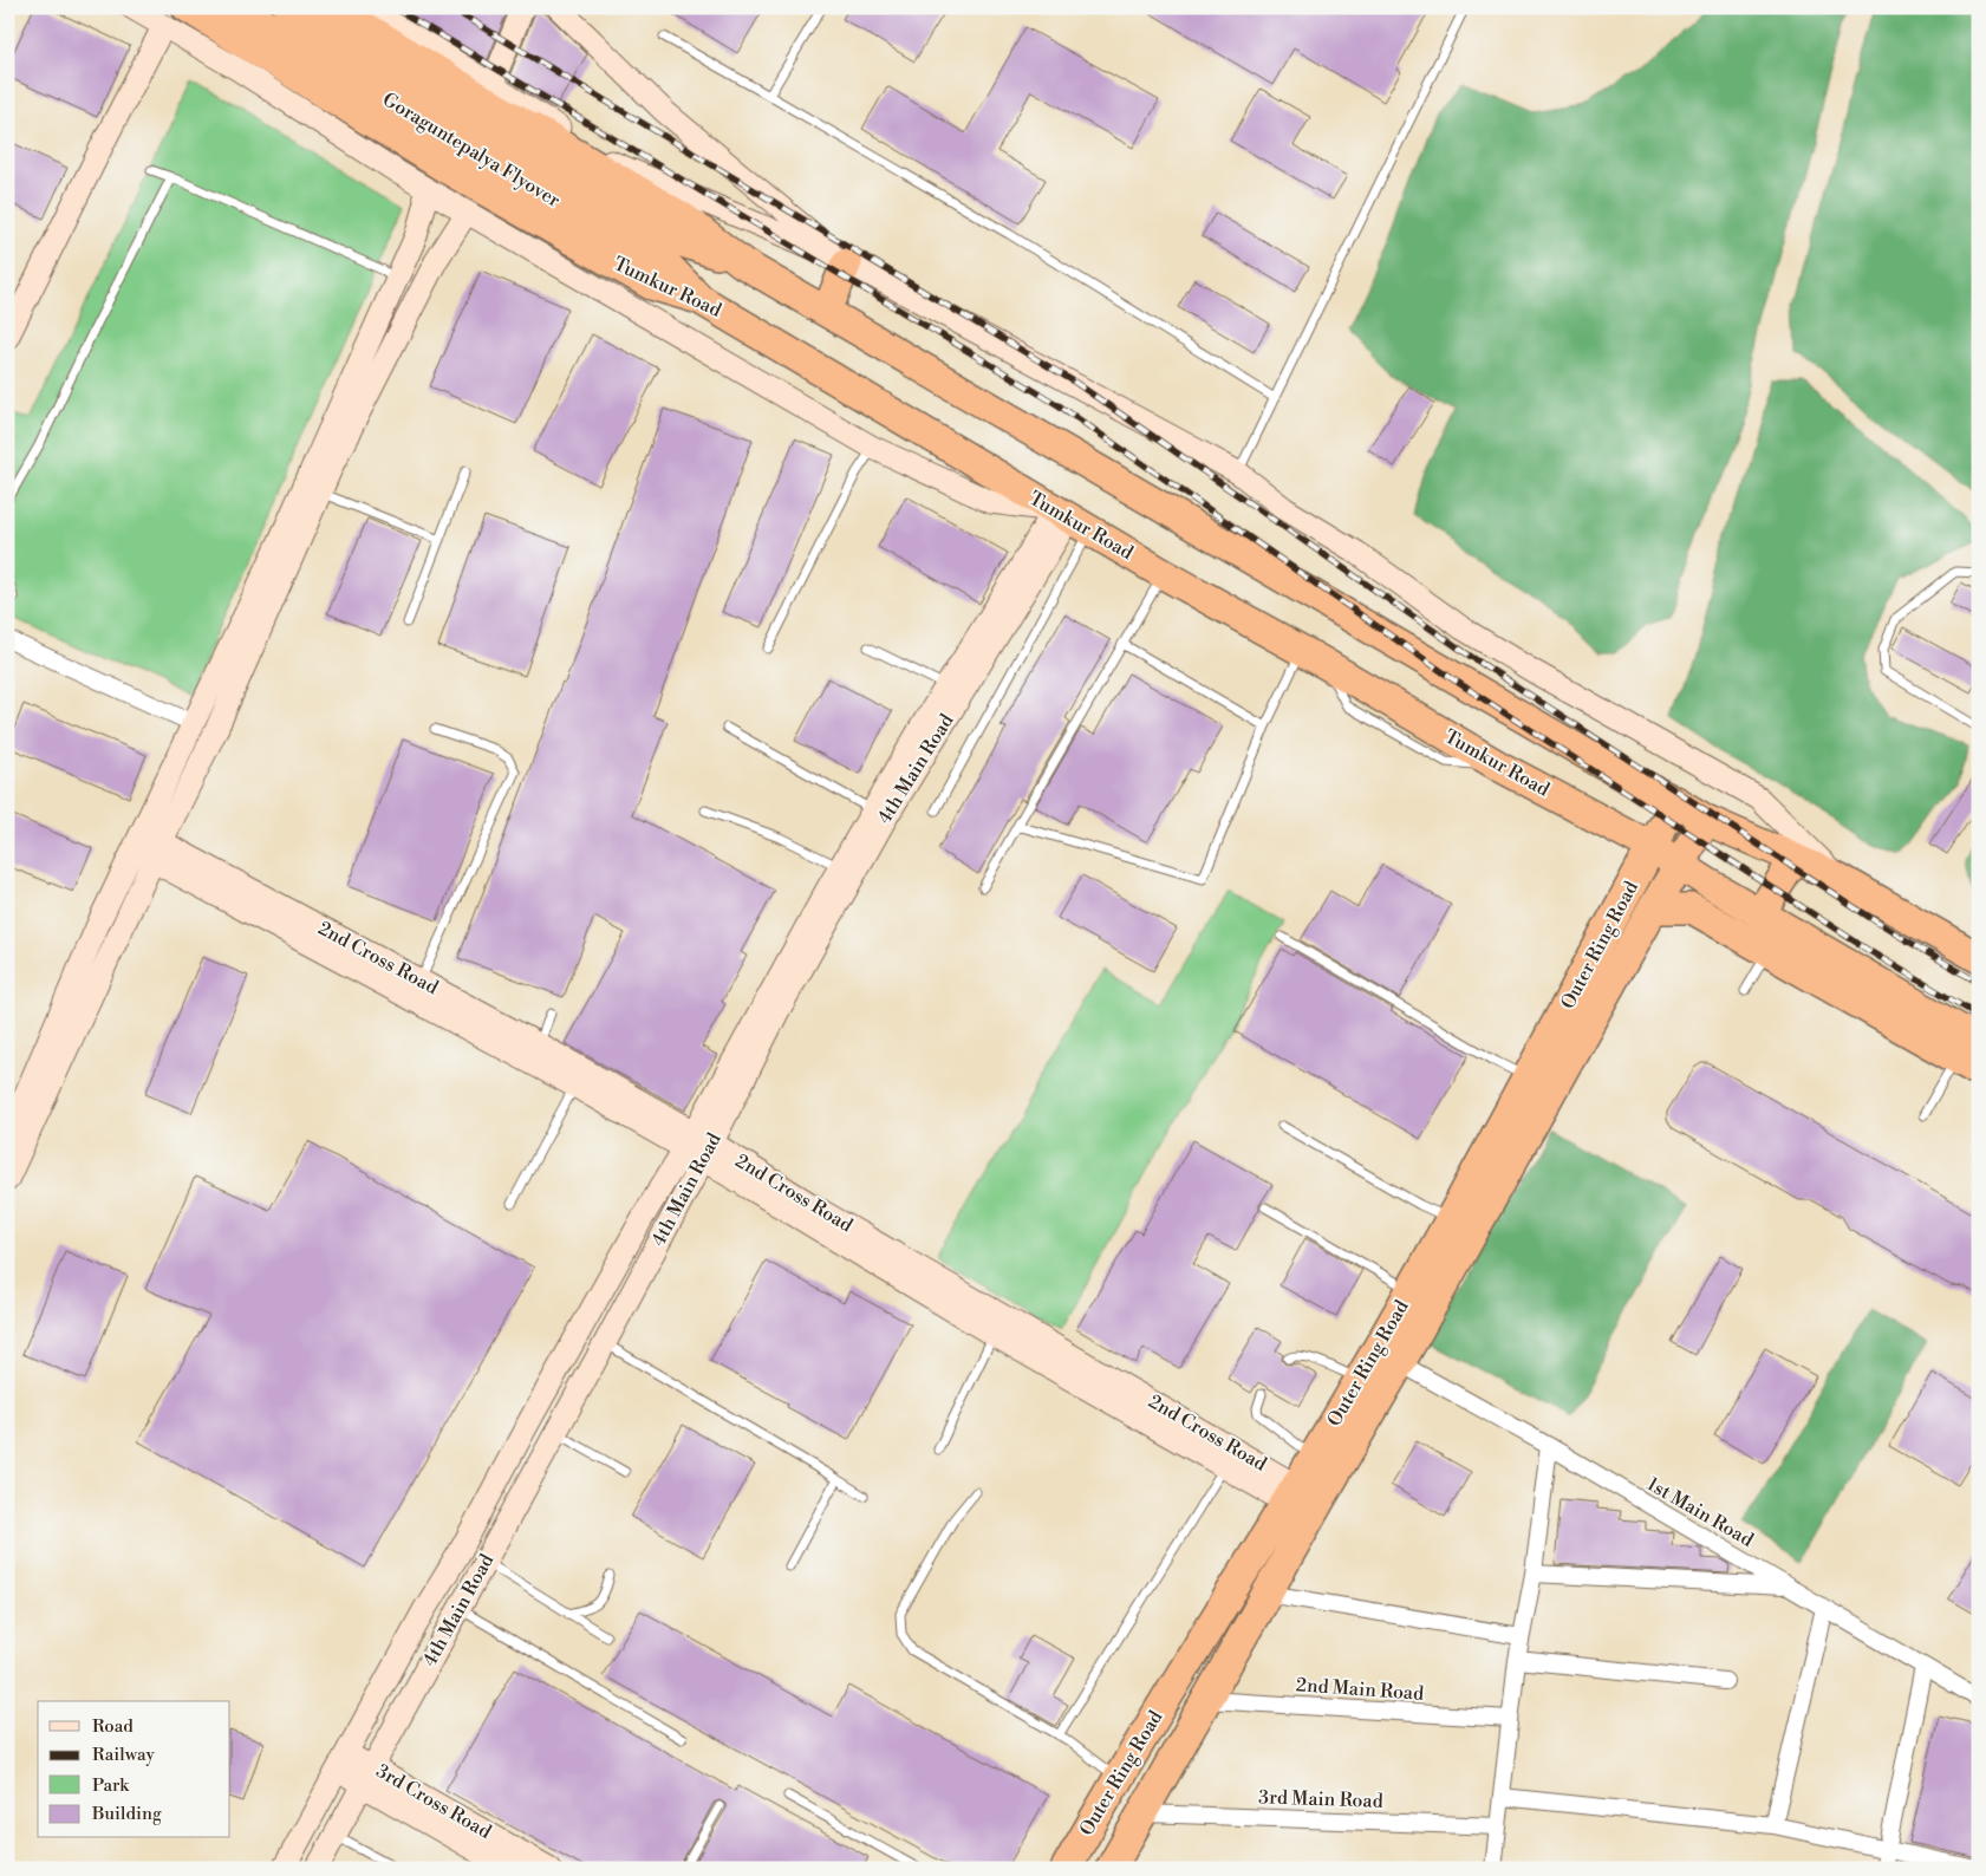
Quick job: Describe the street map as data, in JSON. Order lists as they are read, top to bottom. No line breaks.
{"streets":{"highway":["Goraguntepalya Flyover","Tumkur Road","Outer Ring Road"],"street":["4th Main Road","2nd Cross Road","1st Main Road","2nd Main Road","3rd Main Road","3rd Cross Road"]},"crossings":[["Goraguntepalya Flyover","Tumkur Road"],["Tumkur Road","4th Main Road"],["Tumkur Road","Outer Ring Road"],["4th Main Road","2nd Cross Road"],["4th Main Road","3rd Cross Road"],["Outer Ring Road","2nd Cross Road"],["Outer Ring Road","1st Main Road"],["Outer Ring Road","2nd Main Road"],["Outer Ring Road","3rd Main Road"]],"legend":["Road","Railway","Park","Building"]}
